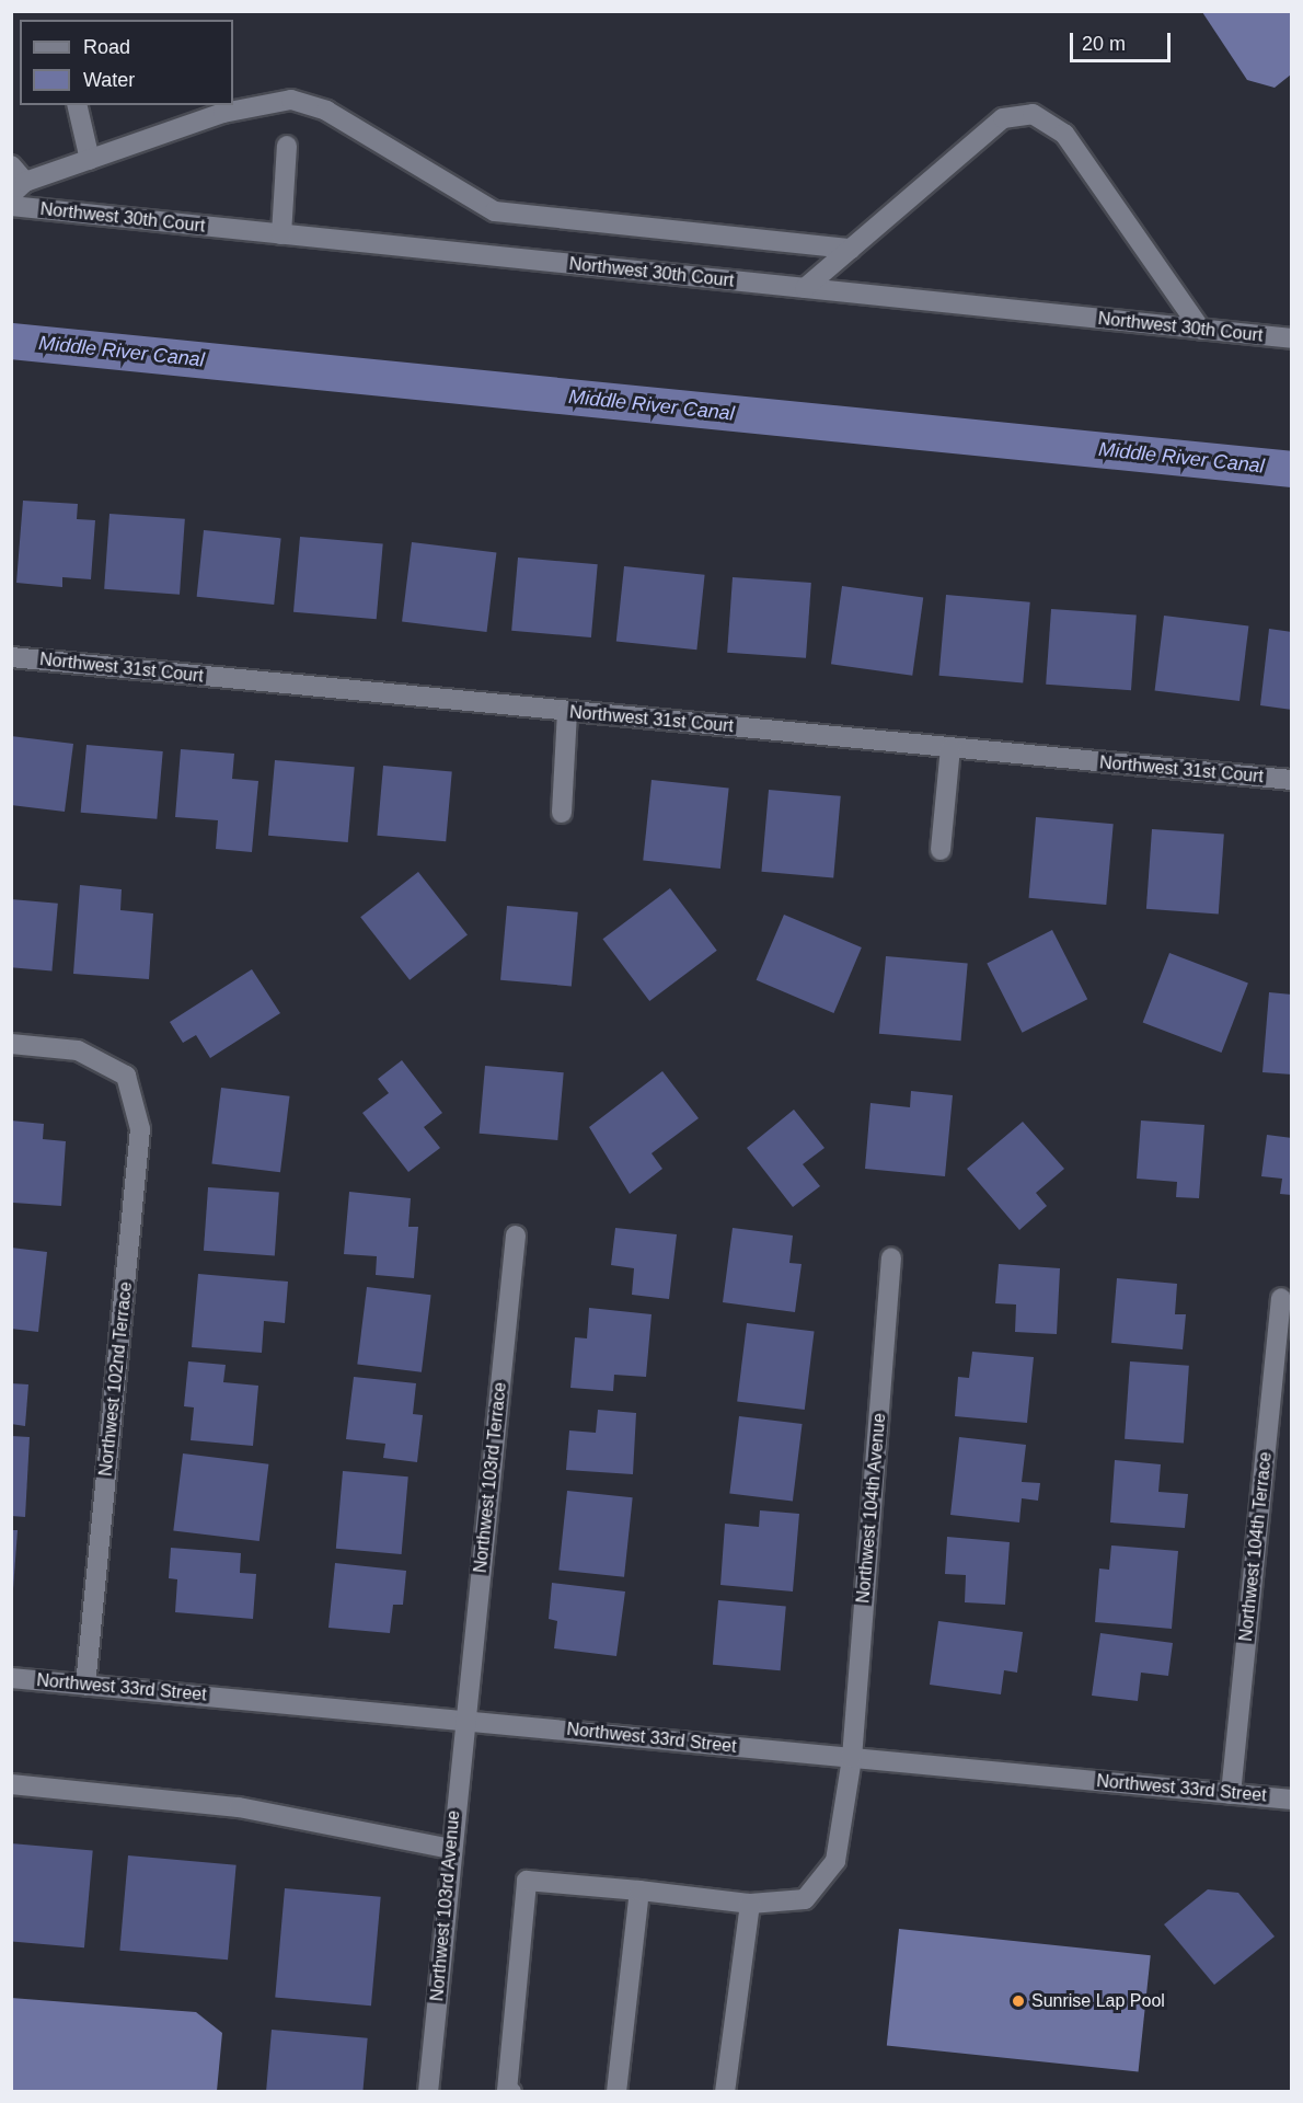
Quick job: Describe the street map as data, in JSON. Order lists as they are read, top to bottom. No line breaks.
{"streets":{"street":["Northwest 30th Court","Northwest 31st Court","Northwest 102nd Terrace","Northwest 103rd Terrace","Northwest 104th Avenue","Northwest 104th Terrace","Northwest 33rd Street","Northwest 103rd Avenue"]},"crossings":[["Northwest 102nd Terrace","Northwest 33rd Street"],["Northwest 103rd Terrace","Northwest 33rd Street"],["Northwest 103rd Terrace","Northwest 103rd Avenue"],["Northwest 104th Avenue","Northwest 33rd Street"],["Northwest 104th Terrace","Northwest 33rd Street"],["Northwest 33rd Street","Northwest 103rd Avenue"]],"water":["Middle River Canal"],"places":["Sunrise Lap Pool"],"legend":["Road","Water"],"scale_bar":"20 m"}
